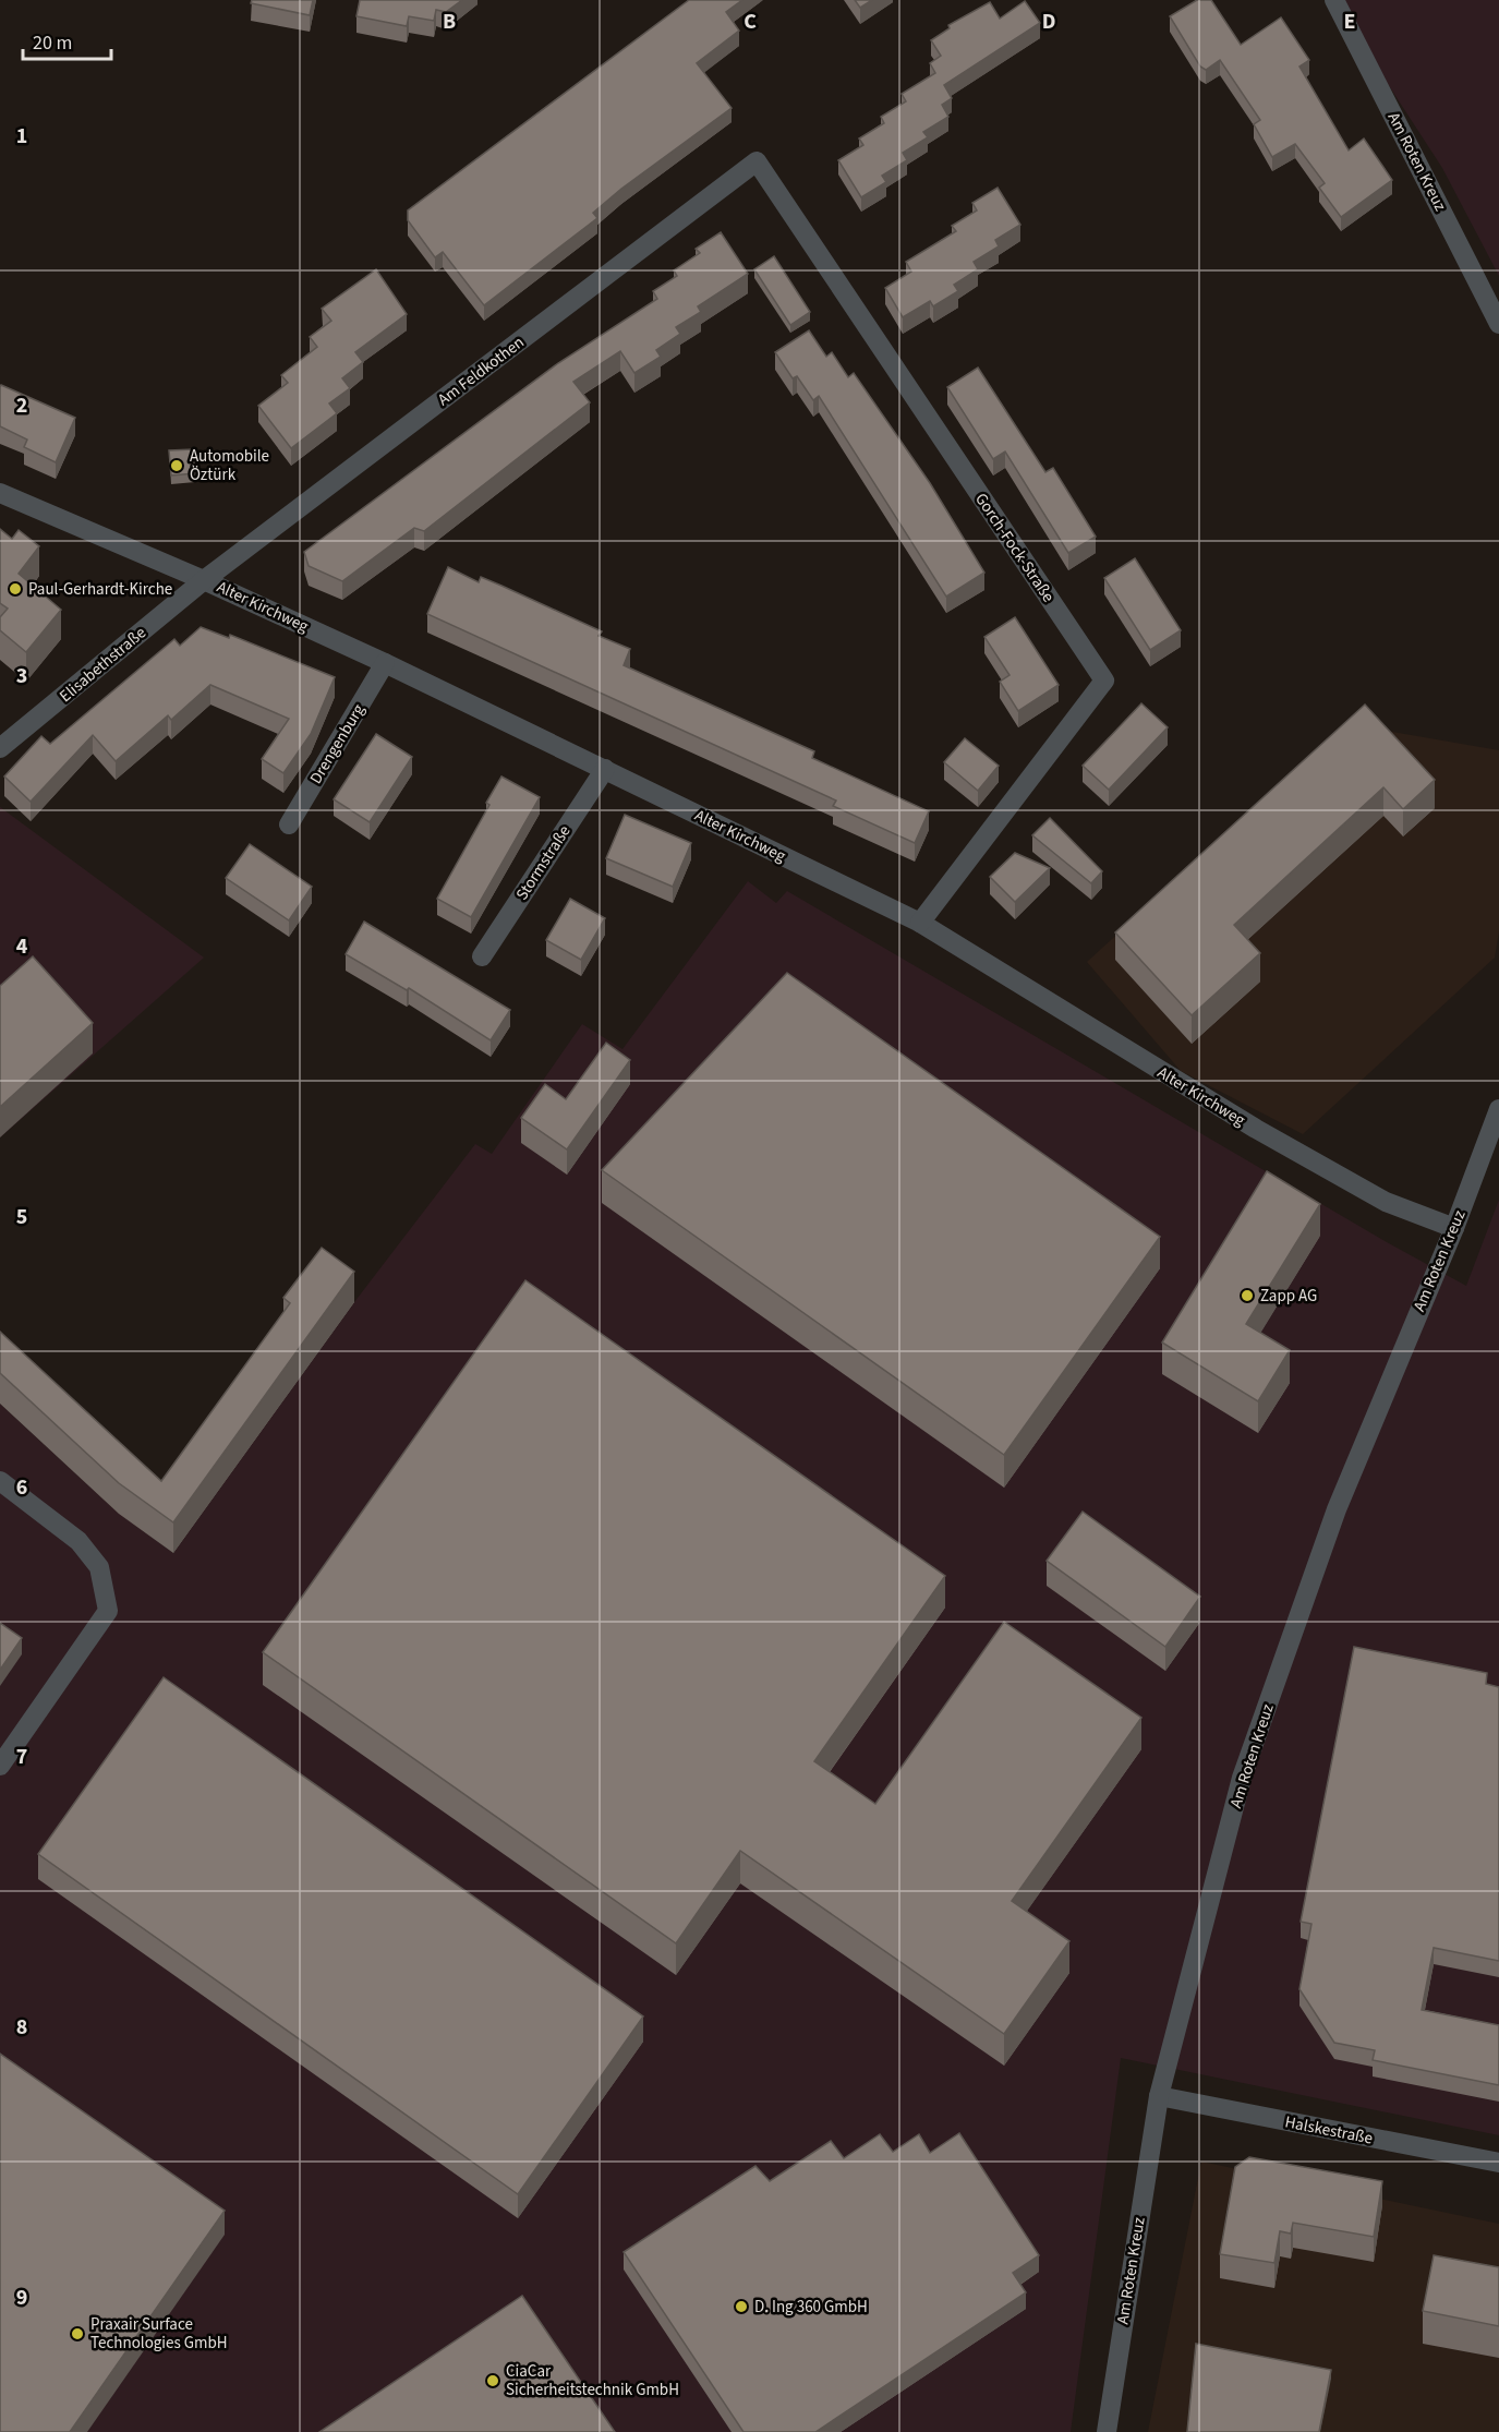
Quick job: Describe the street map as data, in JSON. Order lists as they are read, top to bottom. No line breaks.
{"streets":{"street":["Am Roten Kreuz","Am Feldkothen","Gorch-Fock-Straße","Alter Kirchweg","Elisabethstraße","Drengenburg","Stormstraße","Halskestraße"]},"crossings":[["Am Roten Kreuz","Alter Kirchweg"],["Am Roten Kreuz","Halskestraße"],["Am Feldkothen","Gorch-Fock-Straße"],["Am Feldkothen","Alter Kirchweg"],["Am Feldkothen","Elisabethstraße"],["Gorch-Fock-Straße","Alter Kirchweg"],["Alter Kirchweg","Elisabethstraße"],["Alter Kirchweg","Drengenburg"],["Alter Kirchweg","Stormstraße"]],"places":["Automobile Öztürk","Paul-Gerhardt-Kirche","Zapp AG","D. Ing 360 GmbH","Praxair Surface Technologies GmbH","CiaCar Sicherheitstechnik GmbH"],"scale_bar":"20 m","grid":{"columns":["B","C","D","E"],"rows":["1","2","3","4","5","6","7","8","9"]}}
